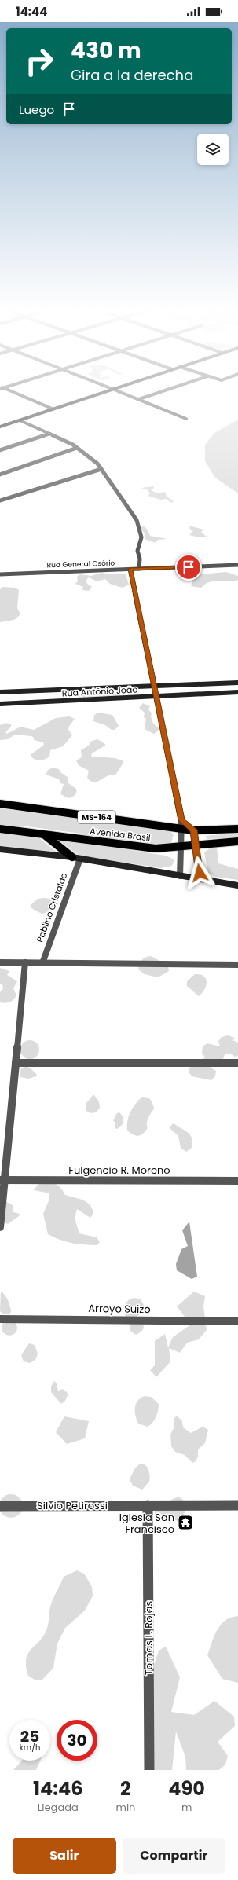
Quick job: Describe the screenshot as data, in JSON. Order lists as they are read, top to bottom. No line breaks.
{"streets":{"main road":["Rua Antônio João","MS-164","Avenida Brasil"],"street":["Rua General Osório","Pablino Cristaldo","Fulgencio R. Moreno","Arroyo Suizo","Silvio Petirossi","Tomas L. Rojas"]},"crossings":[["Silvio Petirossi","Tomas L. Rojas"]],"places":{"temple":["Iglesia San Francisco"]},"page":{"status":"14:44","turn":["430 m","Gira a la derecha"],"then":"Luego","speed":"25 km/h","limit":"30","eta":["14:46","Llegada","2","min","490","m"],"buttons":["Salir","Compartir"]}}
